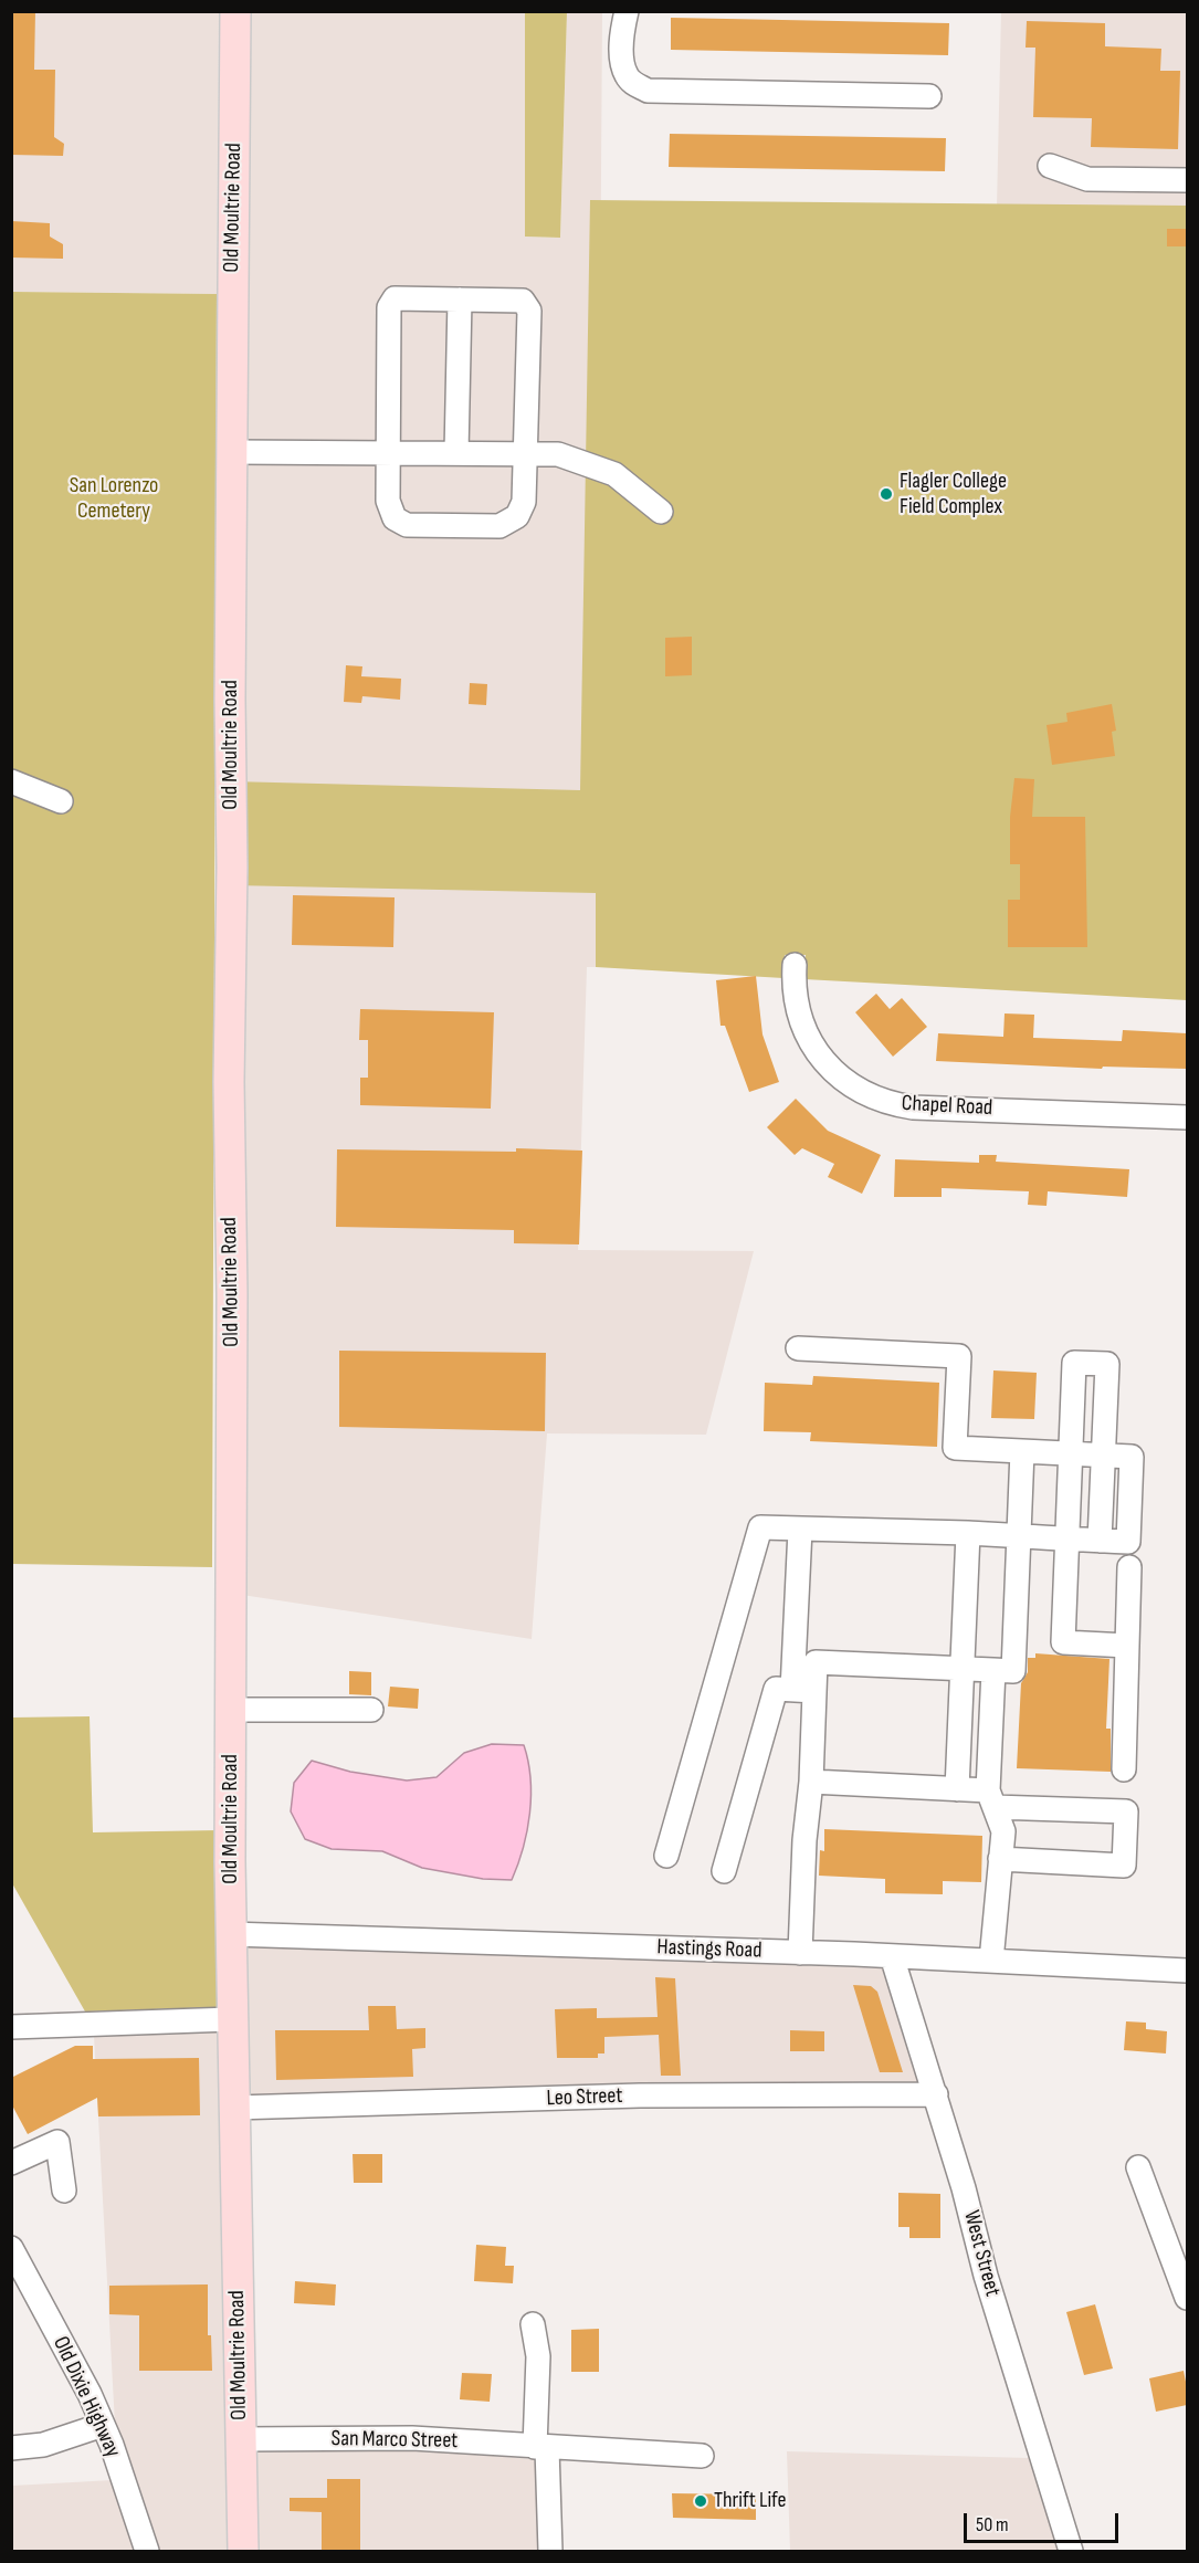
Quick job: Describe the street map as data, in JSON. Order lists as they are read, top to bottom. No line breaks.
{"streets":{"main road":["Old Moultrie Road"],"street":["Chapel Road","Hastings Road","Leo Street","West Street","Old Dixie Highway","San Marco Street"]},"crossings":[["Old Moultrie Road","Hastings Road"],["Old Moultrie Road","Leo Street"],["Old Moultrie Road","San Marco Street"],["Hastings Road","West Street"],["Leo Street","West Street"]],"parks":["San Lorenzo Cemetery"],"places":["Flagler College Field Complex","Thrift Life"],"scale_bar":"50 m"}
